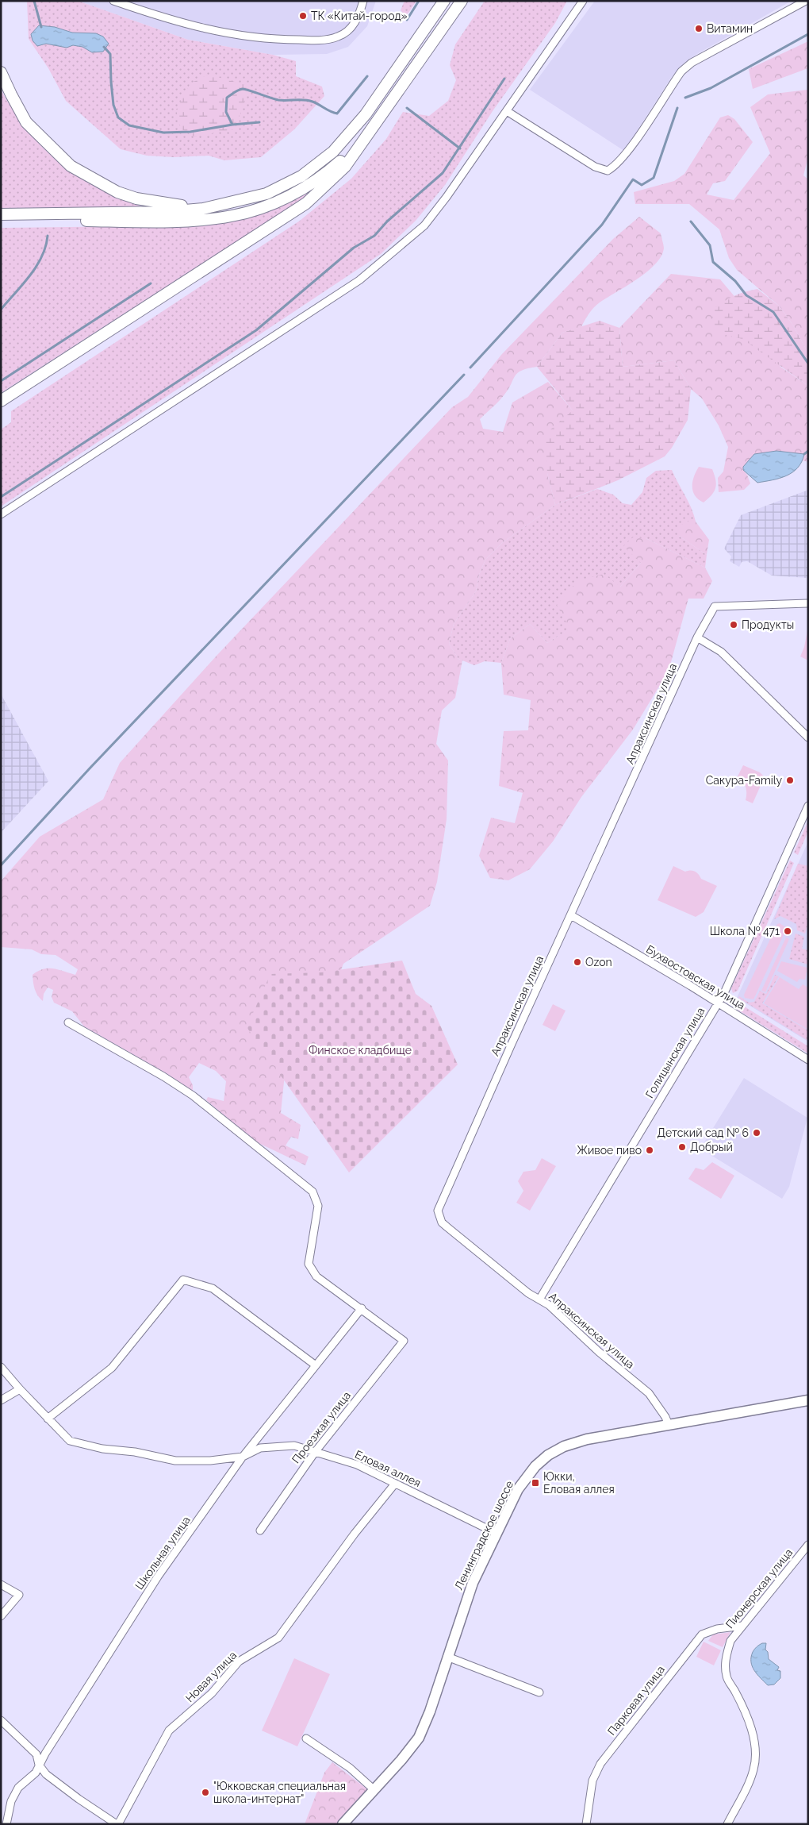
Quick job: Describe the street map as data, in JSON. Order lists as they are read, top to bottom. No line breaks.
{"streets":{"main road":["Ленинградское шоссе"],"street":["Апраксинская улица","Бухвостовская улица","Голицынская улица","Проезжая улица","Еловая аллея","Школьная улица","Пионерская улица","Новая улица","Парковая улица"]},"crossings":[["Апраксинская улица","Бухвостовская улица"],["Апраксинская улица","Голицынская улица"],["Апраксинская улица","Ленинградское шоссе"],["Бухвостовская улица","Голицынская улица"],["Проезжая улица","Еловая аллея"],["Проезжая улица","Школьная улица"],["Еловая аллея","Ленинградское шоссе"],["Еловая аллея","Школьная улица"],["Еловая аллея","Новая улица"],["Пионерская улица","Парковая улица"]],"parks":["Финское кладбище"],"places":{"other":["ТК «Китай-город»","Витамин","Продукты","Сакура-Family","Школа № 471","Ozon","Детский сад № 6","Добрый","Живое пиво","\"Юкковская специальная школа-интернат\""],"transit":["Юкки, Еловая аллея"]}}
